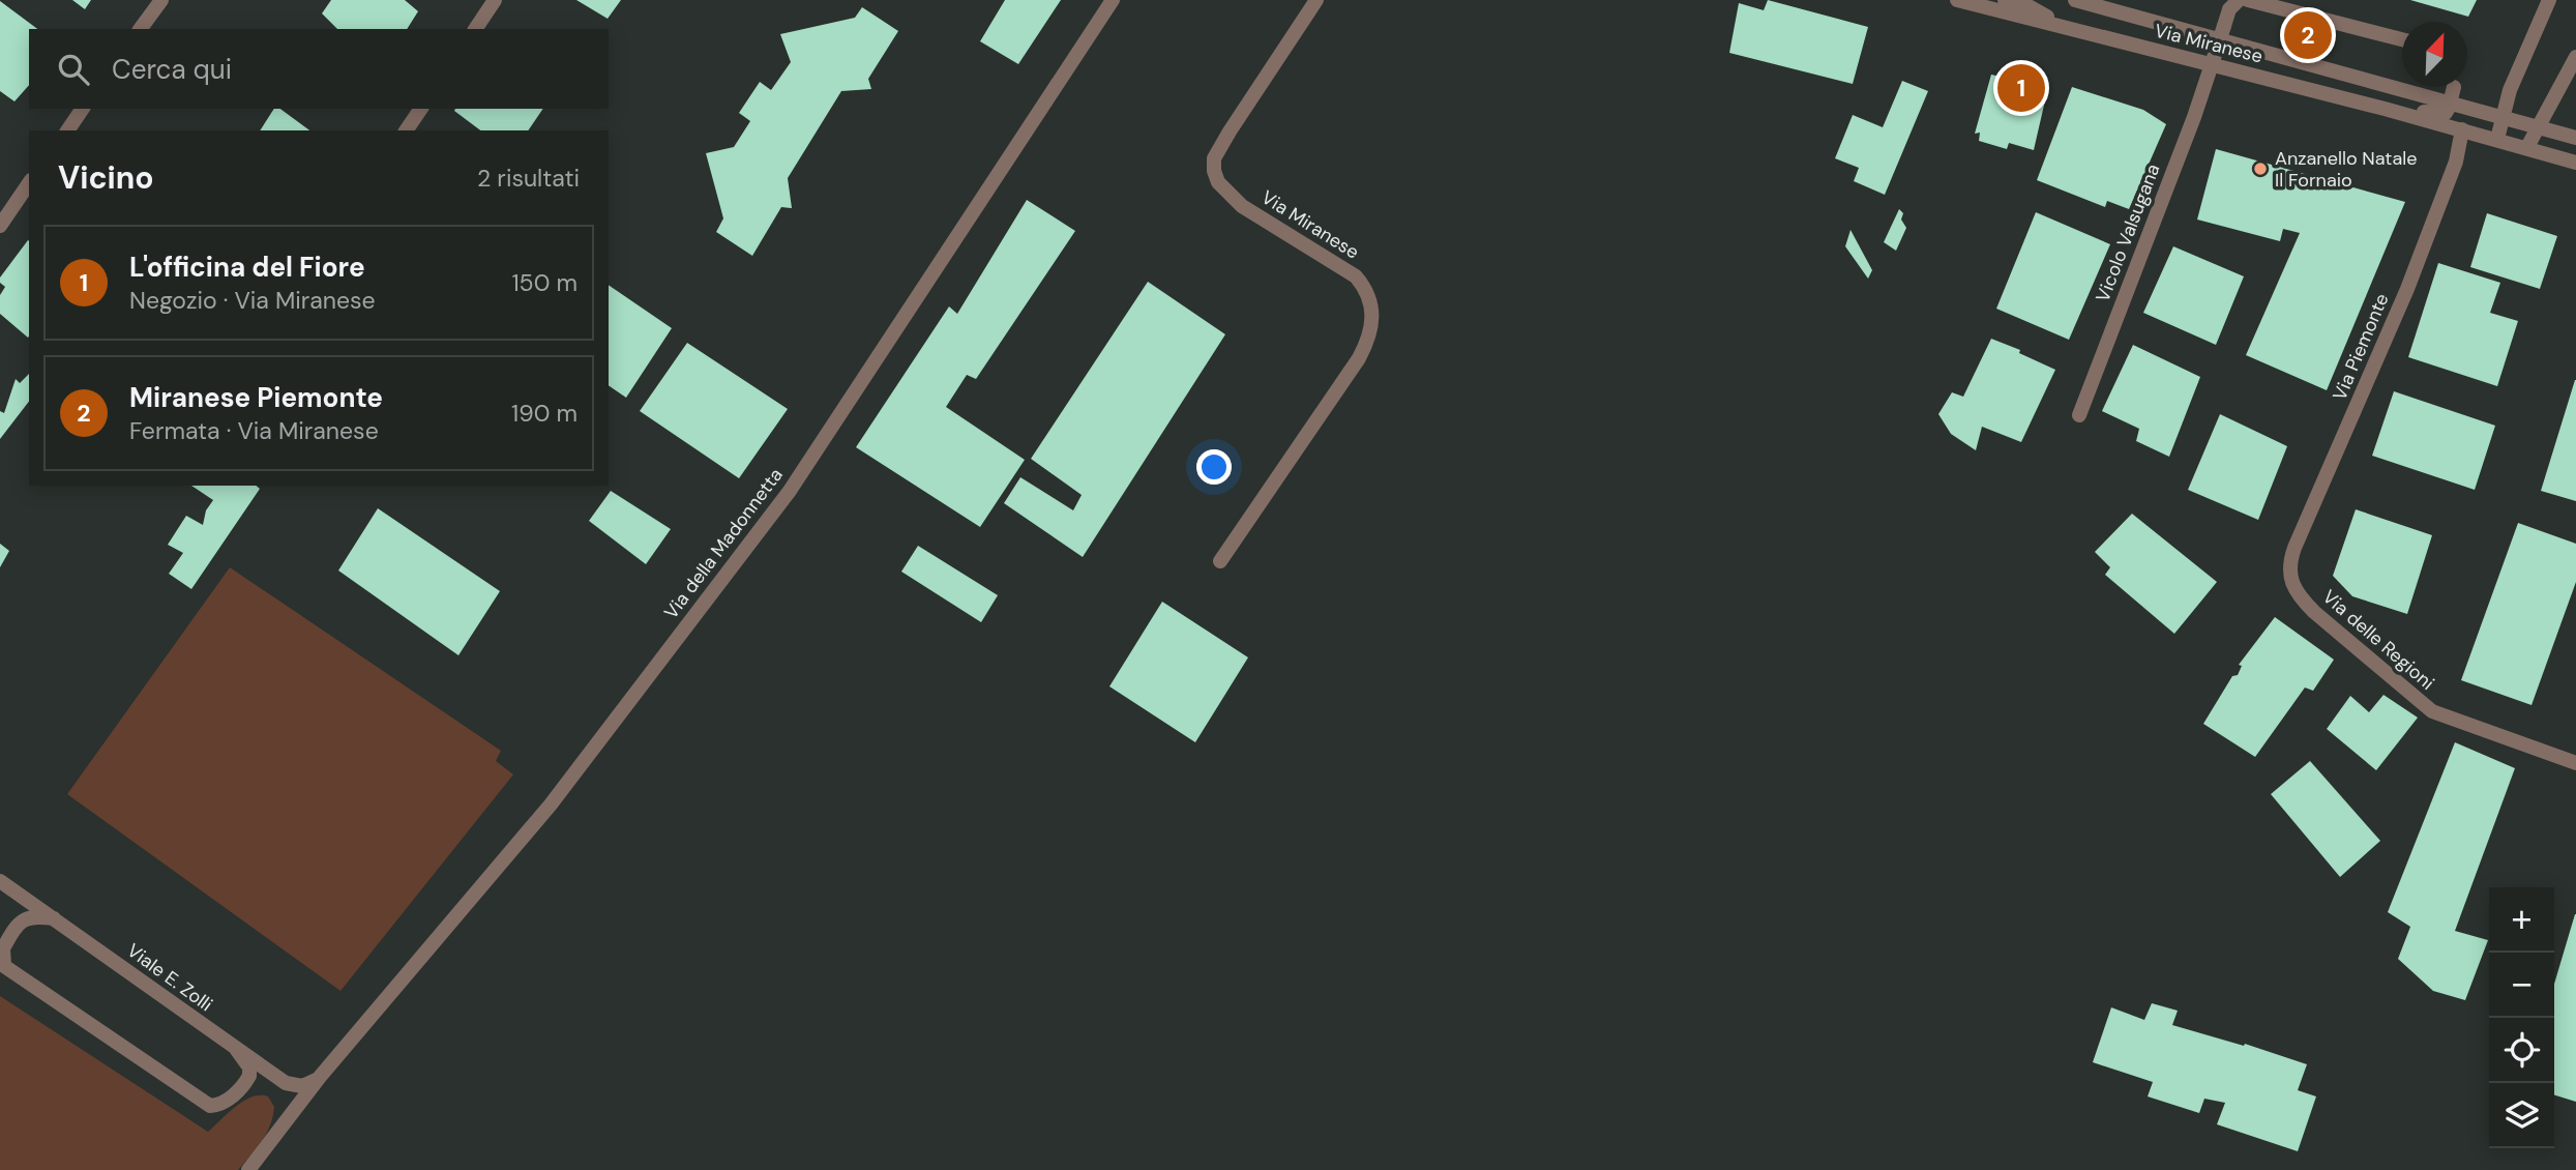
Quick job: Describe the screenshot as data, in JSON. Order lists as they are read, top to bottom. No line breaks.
{"streets":{"street":["Via Miranese","Vicolo Valsugana","Via Piemonte","Via della Madonnetta","Via delle Regioni","Viale E. Zolli"]},"crossings":[["Via Miranese","Vicolo Valsugana"],["Via Miranese","Via Piemonte"],["Via Piemonte","Via delle Regioni"],["Via della Madonnetta","Viale E. Zolli"]],"places":["Anzanello Natale Il Fornaio"],"north":"top right","page":{"pins":["2","1"],"search":"Cerca qui","heading":["Vicino","2 risultati"],"list":[{"mark":"1","name":"L'officina del Fiore","note":"Negozio · Via Miranese","value":"150 m"},{"mark":"2","name":"Miranese Piemonte","note":"Fermata · Via Miranese","value":"190 m"}],"map_buttons":["+","−"]}}
